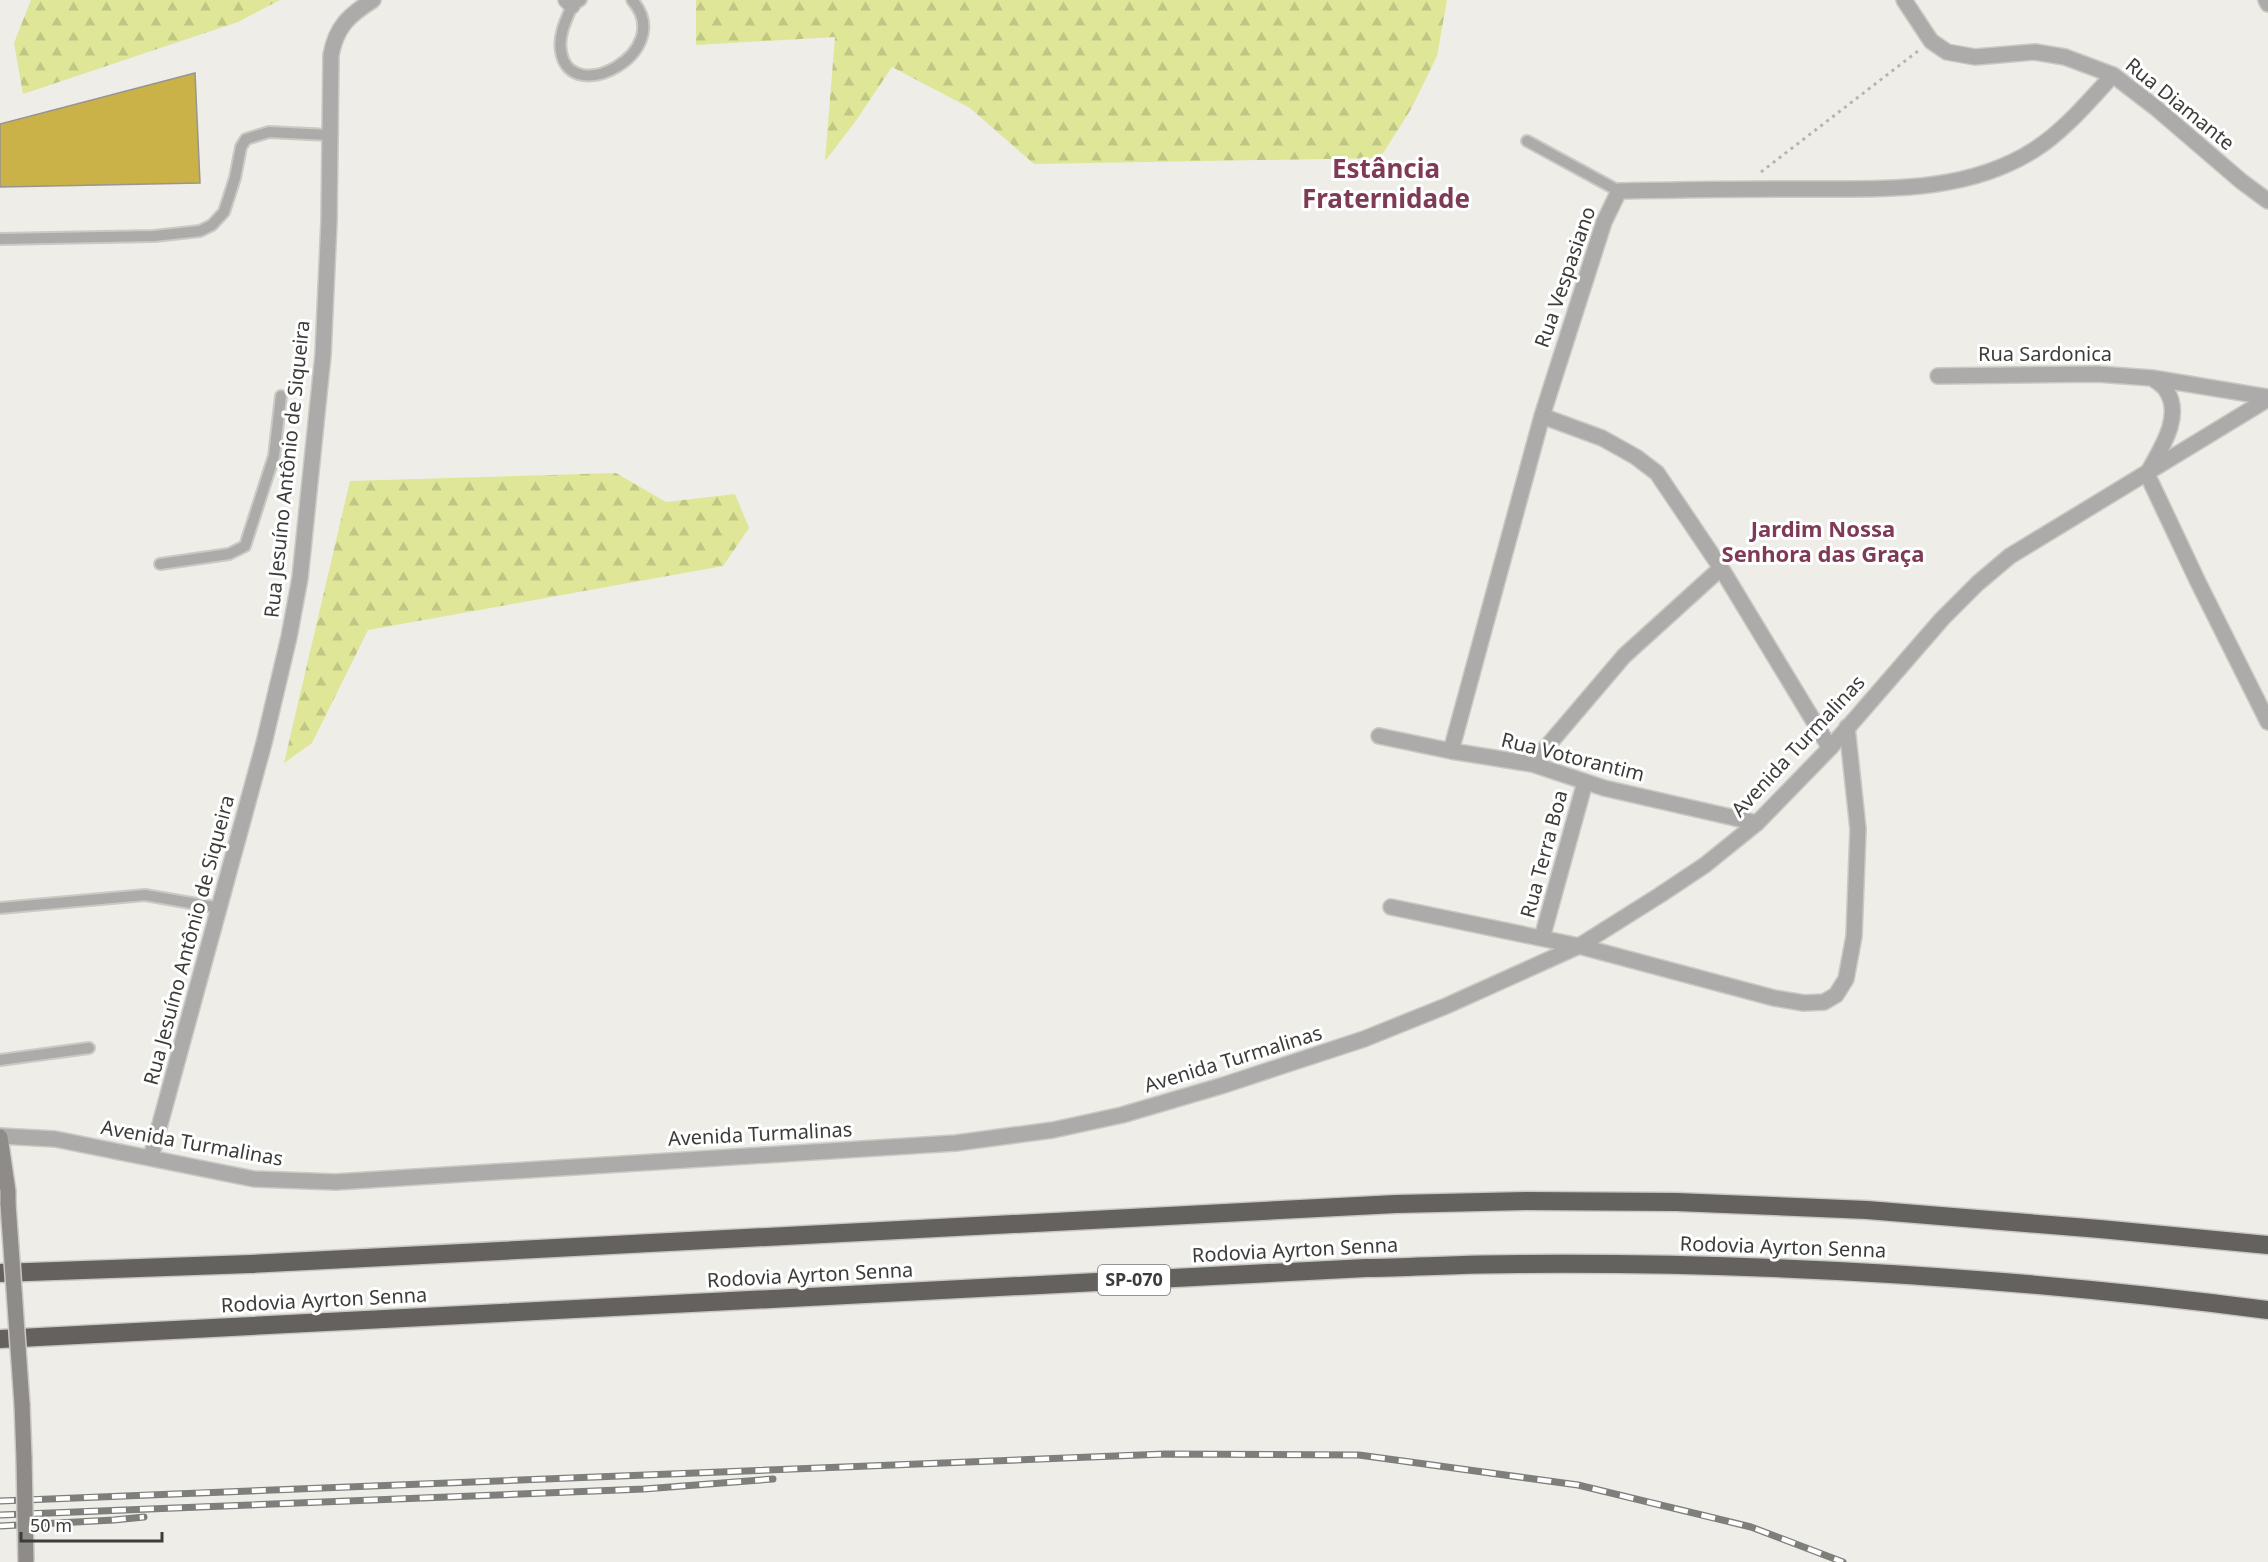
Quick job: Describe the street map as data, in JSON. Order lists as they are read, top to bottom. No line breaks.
{"streets":{"highway":["Rodovia Ayrton Senna","SP-070"],"street":["Rua Diamante","Rua Vespasiano","Rua Sardonica","Rua Jesuíno Antônio de Siqueira","Avenida Turmalinas","Rua Votorantim","Rua Terra Boa"]},"crossings":[["Rua Diamante","Rua Vespasiano"],["Rua Vespasiano","Rua Votorantim"],["Rua Sardonica","Avenida Turmalinas"],["Rua Jesuíno Antônio de Siqueira","Avenida Turmalinas"],["Avenida Turmalinas","Rua Votorantim"],["Rua Votorantim","Rua Terra Boa"]],"districts":["Estância Fraternidade","Jardim Nossa Senhora das Graça"],"scale_bar":"50 m"}
